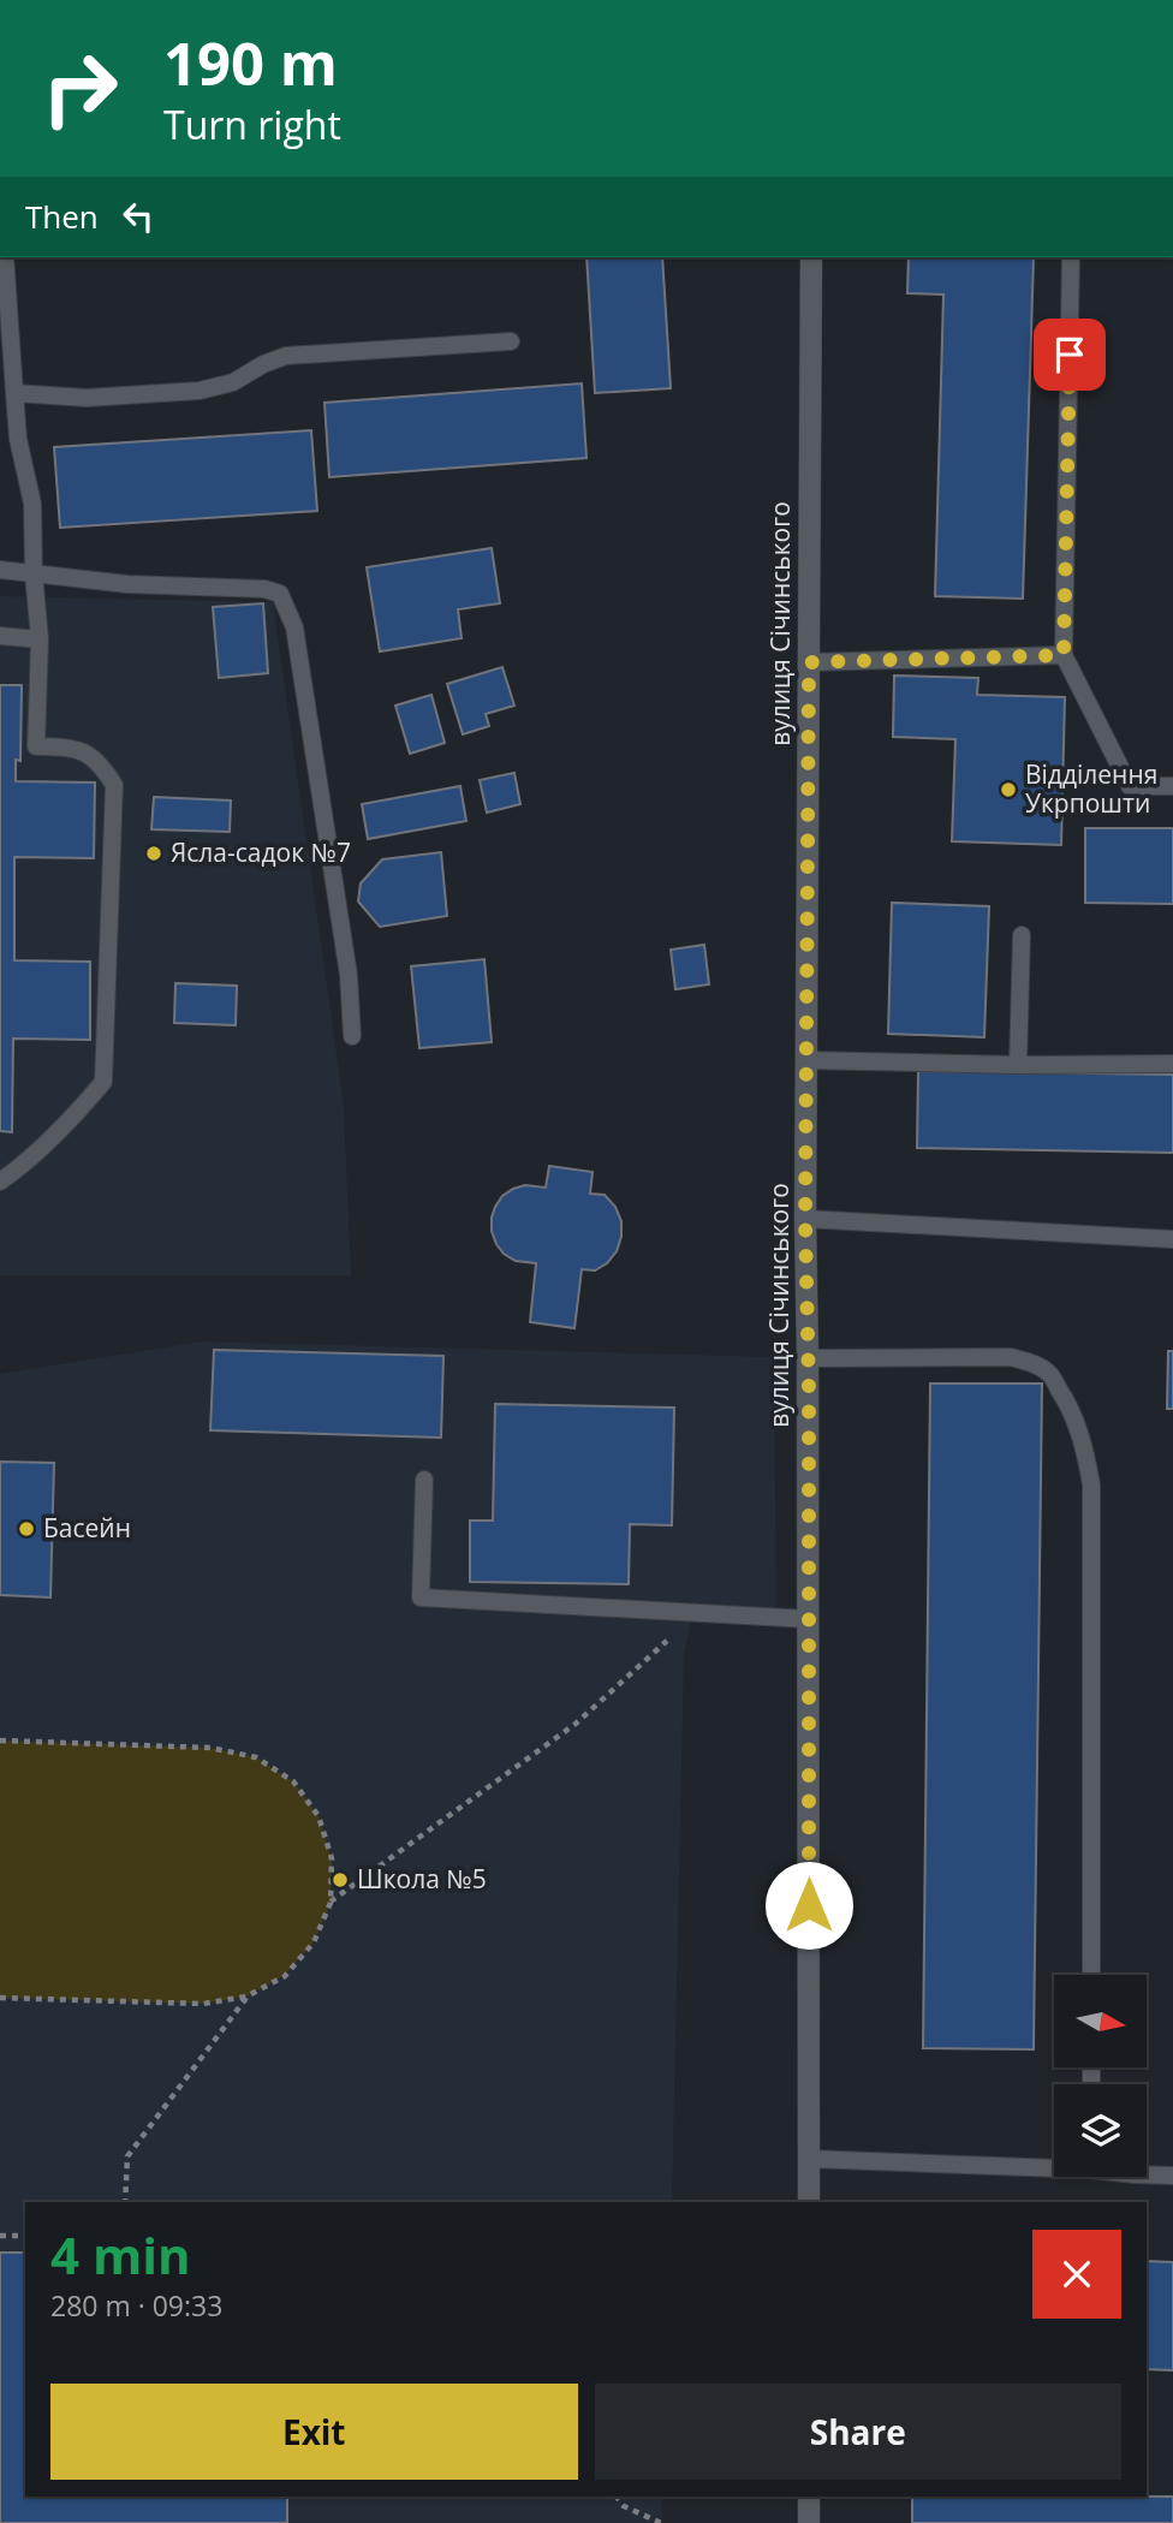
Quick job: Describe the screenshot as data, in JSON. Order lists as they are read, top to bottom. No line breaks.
{"streets":{"street":["вулиця Січинського"]},"places":["Відділення Укрпошти","Ясла-садок №7","Басейн","Школа №5"],"north":"right","page":{"turn":["190 m","Turn right"],"then":"Then","heading":["4 min","280 m · 09:33"],"buttons":["Exit","Share"]}}
